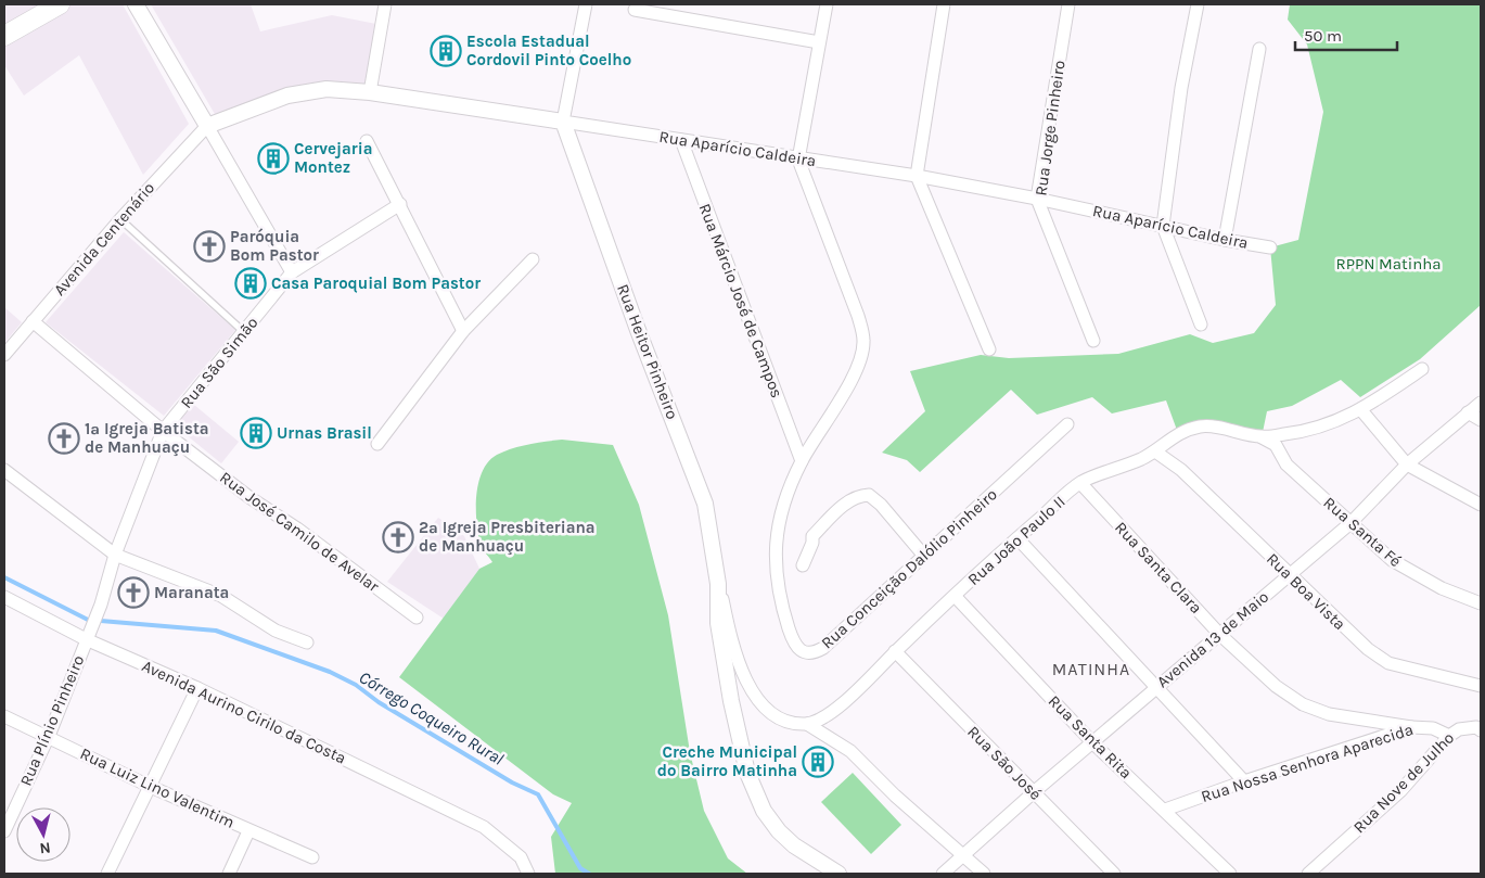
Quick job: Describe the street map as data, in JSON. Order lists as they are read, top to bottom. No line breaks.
{"streets":{"street":["Rua Jorge Pinheiro","Rua Aparício Caldeira","Avenida Centenário","Rua Márcio José de Campos","Rua Heitor Pinheiro","Rua São Simão","Rua José Camilo de Avelar","Rua Santa Fé","Rua João Paulo II","Rua Santa Clara","Rua Conceição Dalólio Pinheiro","Rua Boa Vista","Avenida 13 de Maio","Avenida Aurino Cirilo da Costa","Rua Plínio Pinheiro","Rua Santa Rita","Rua São José","Rua Nossa Senhora Aparecida","Rua Nove de Julho","Rua Luiz Lino Valentim"]},"crossings":[["Rua Jorge Pinheiro","Rua Aparício Caldeira"],["Rua Aparício Caldeira","Avenida Centenário"],["Rua Aparício Caldeira","Rua Márcio José de Campos"],["Rua Aparício Caldeira","Rua Heitor Pinheiro"],["Rua Aparício Caldeira","Rua Conceição Dalólio Pinheiro"],["Avenida Centenário","Rua José Camilo de Avelar"],["Rua Márcio José de Campos","Rua Conceição Dalólio Pinheiro"],["Rua São Simão","Rua José Camilo de Avelar"],["Rua São Simão","Avenida Aurino Cirilo da Costa"],["Rua São Simão","Rua Plínio Pinheiro"],["Rua Santa Fé","Rua João Paulo II"],["Rua Santa Fé","Avenida 13 de Maio"],["Rua João Paulo II","Rua Santa Clara"],["Rua João Paulo II","Rua Boa Vista"],["Rua João Paulo II","Rua Santa Rita"],["Rua João Paulo II","Rua São José"],["Rua Santa Clara","Avenida 13 de Maio"],["Rua Santa Clara","Rua Nossa Senhora Aparecida"],["Rua Boa Vista","Avenida 13 de Maio"],["Avenida 13 de Maio","Rua Santa Rita"],["Avenida 13 de Maio","Rua São José"],["Avenida Aurino Cirilo da Costa","Rua Plínio Pinheiro"],["Rua Plínio Pinheiro","Rua Luiz Lino Valentim"],["Rua Santa Rita","Rua Nossa Senhora Aparecida"],["Rua Nossa Senhora Aparecida","Rua Nove de Julho"]],"districts":["MATINHA"],"water":["Córrego Coqueiro Rural"],"parks":["RPPN Matinha"],"places":{"building":["Escola Estadual Cordovil Pinto Coelho","Cervejaria Montez","Casa Paroquial Bom Pastor","Urnas Brasil","Creche Municipal do Bairro Matinha"],"church":["Paróquia Bom Pastor","1ª Igreja Batista de Manhuaçu","2ª Igreja Presbiteriana de Manhuaçu","Maranata"]},"scale_bar":"50 m","north":"bottom"}
